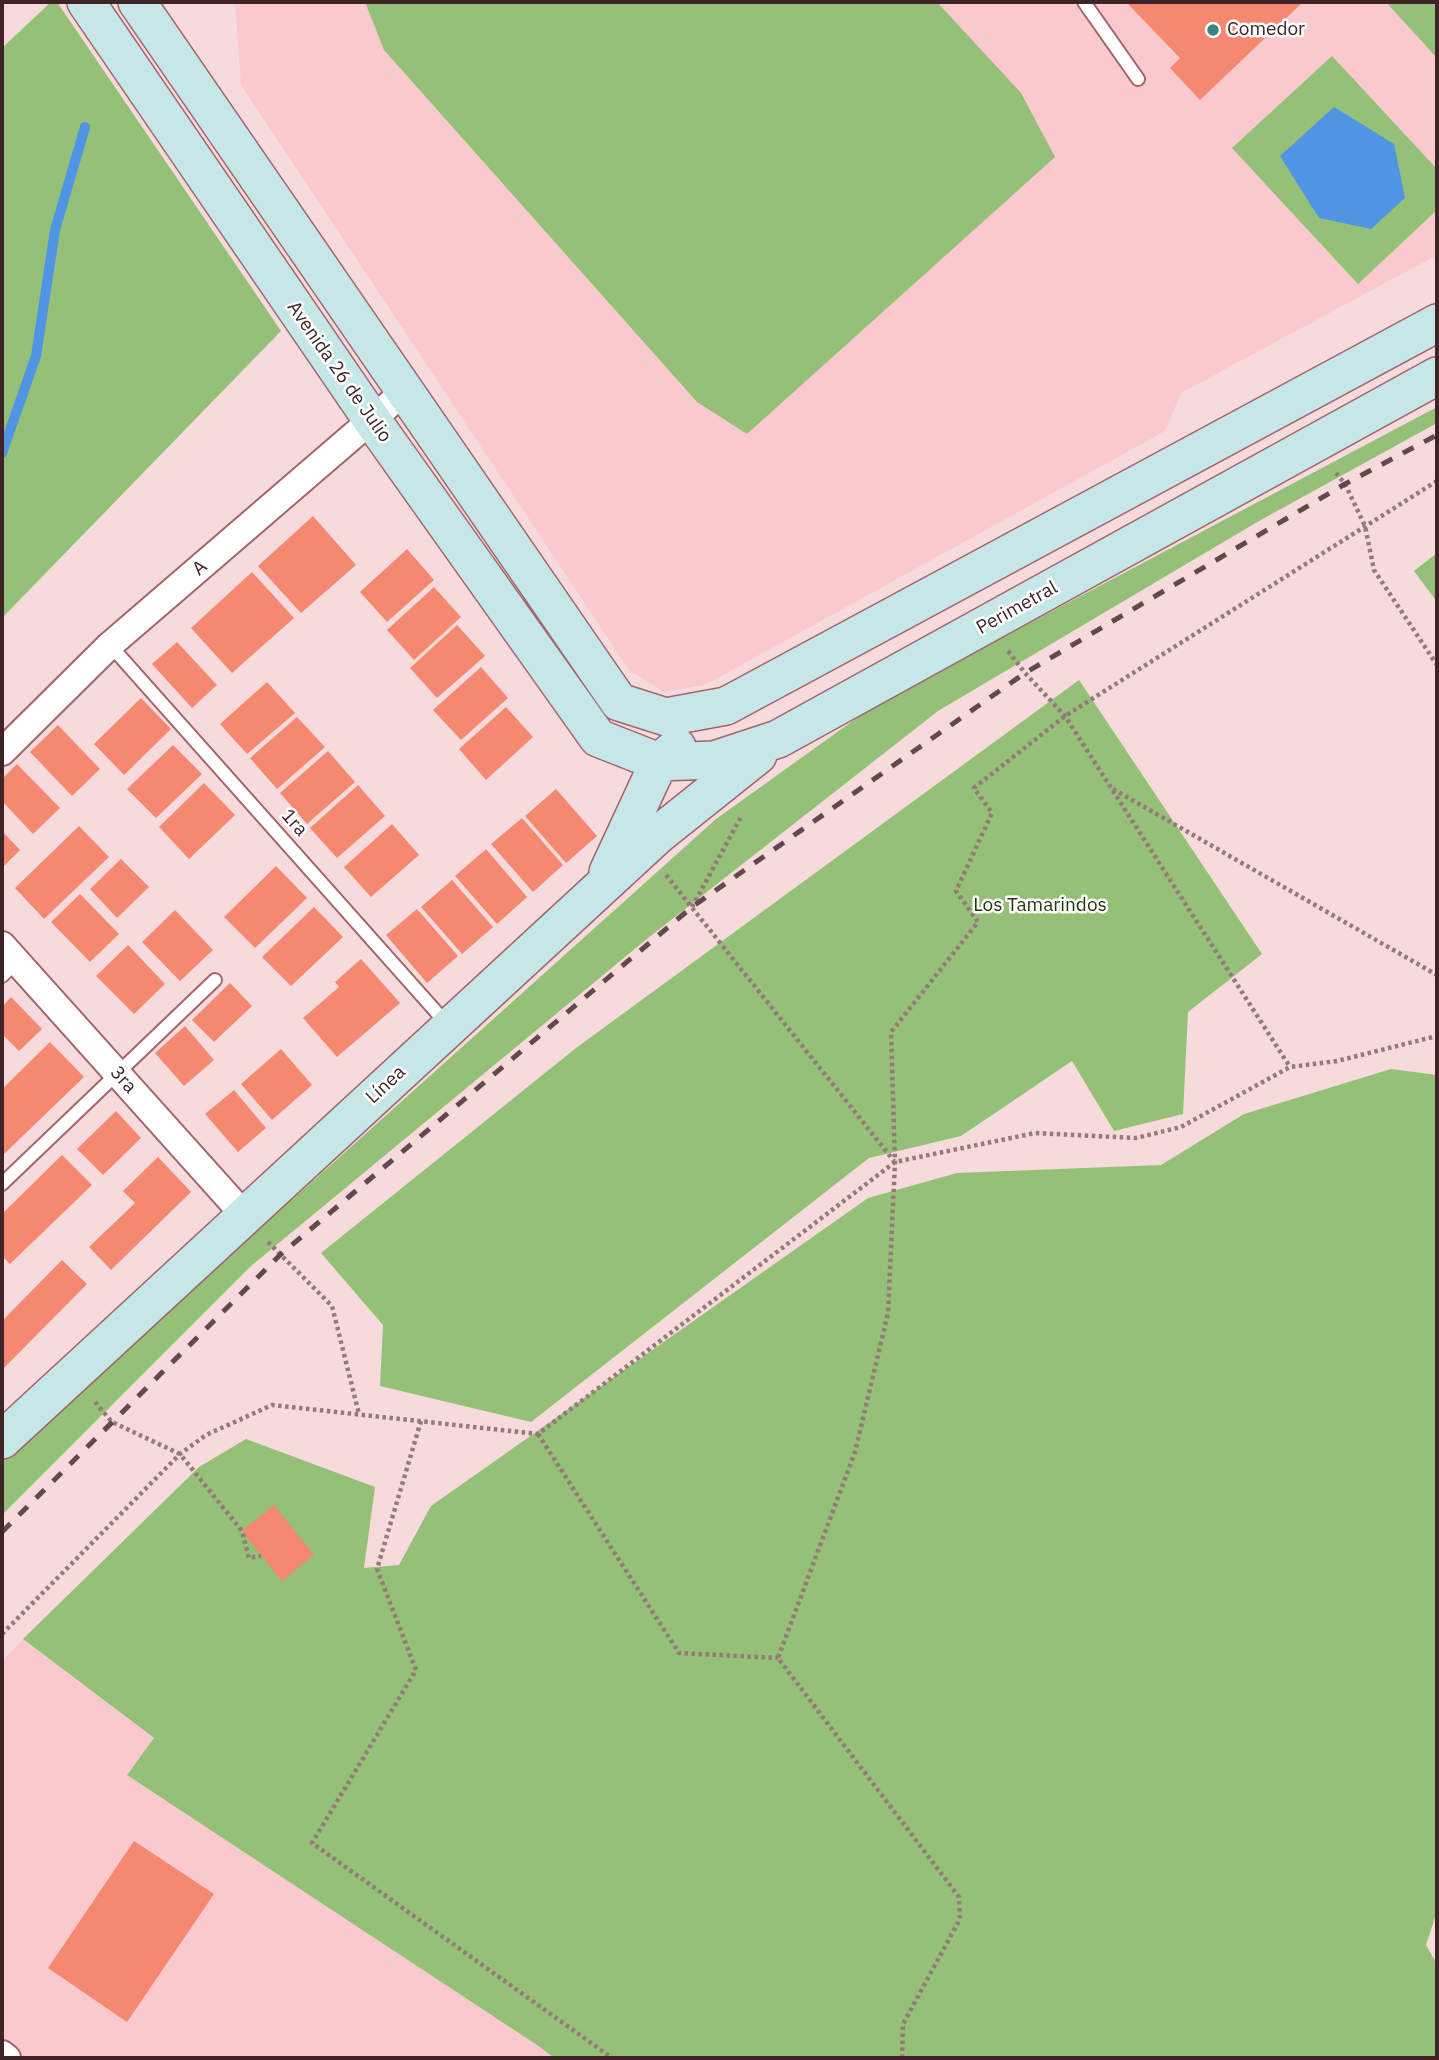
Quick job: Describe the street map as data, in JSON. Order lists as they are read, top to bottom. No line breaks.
{"streets":{"main road":["Avenida 26 de Julio","Perimetral","Línea"],"street":["A","3ra"],"lane":["1ra"]},"crossings":[["Avenida 26 de Julio","A"],["A","1ra"],["Perimetral","Línea"],["1ra","Línea"],["3ra","Línea"]],"parks":["Los Tamarindos"],"places":["Comedor"]}
